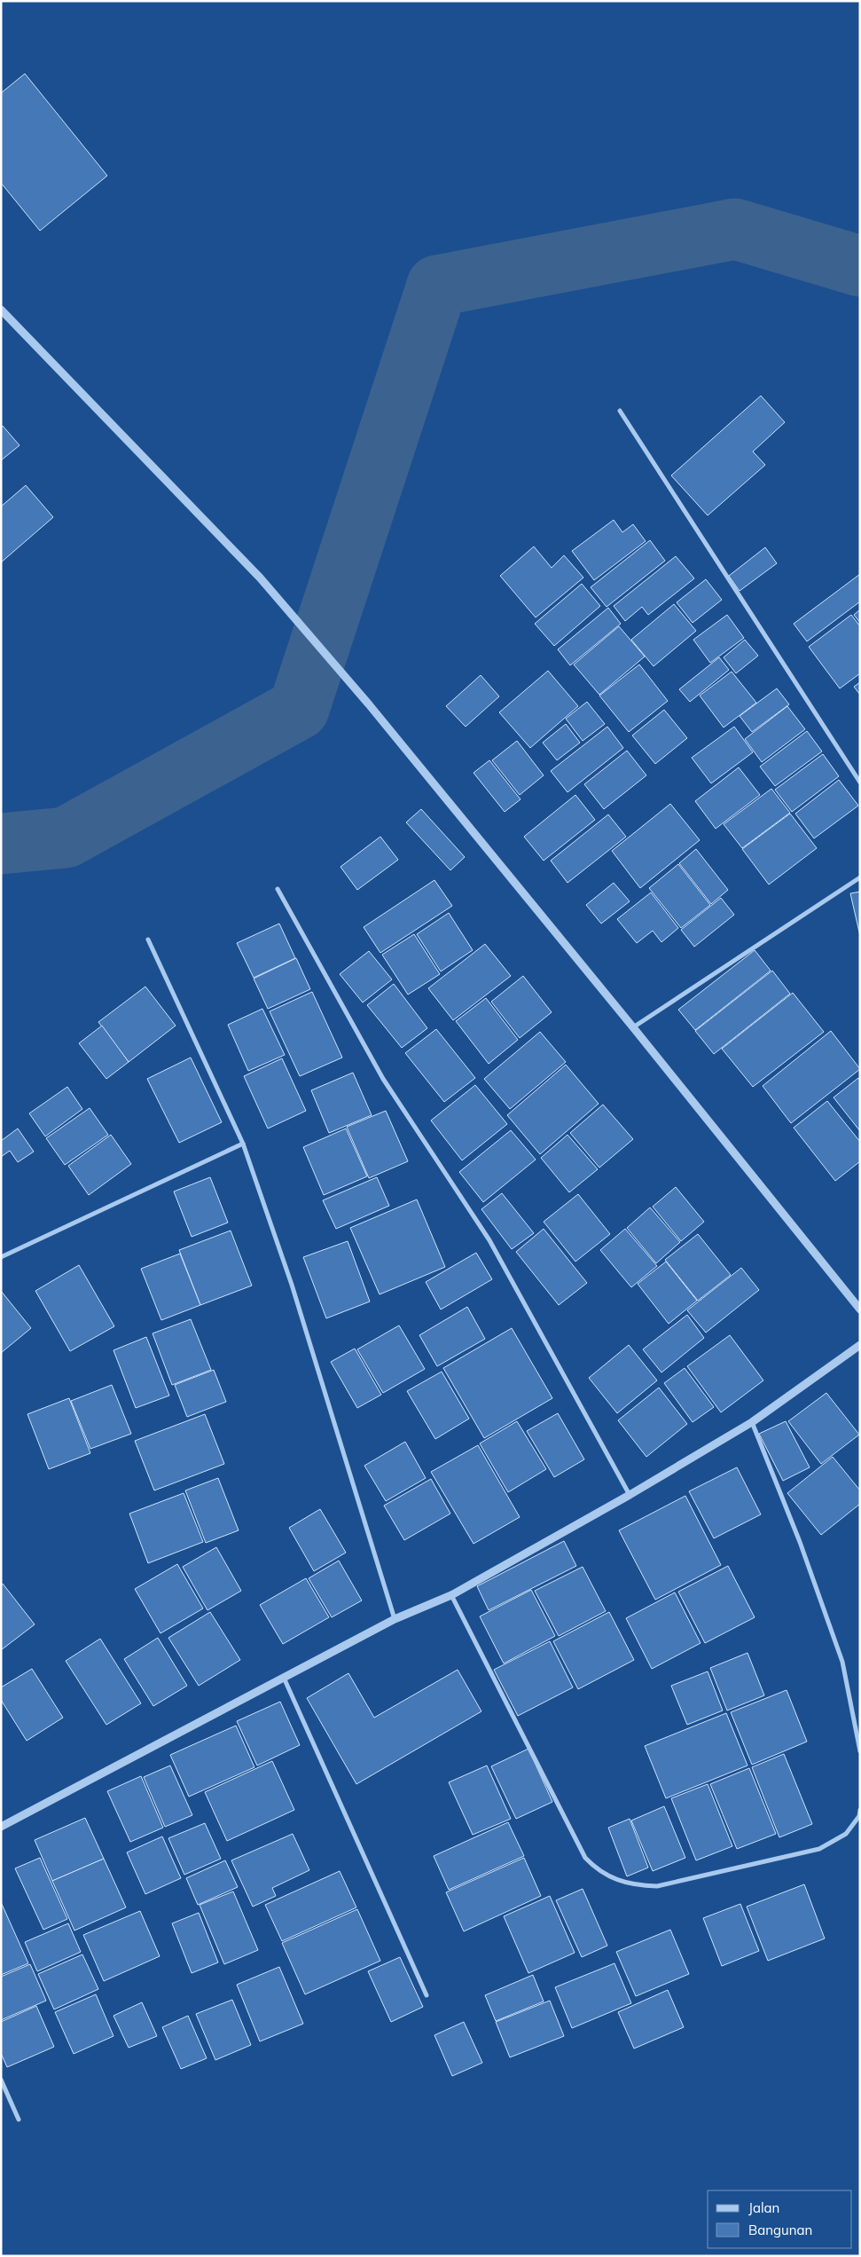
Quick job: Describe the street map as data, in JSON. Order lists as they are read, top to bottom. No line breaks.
{"legend":["Jalan","Bangunan"]}
